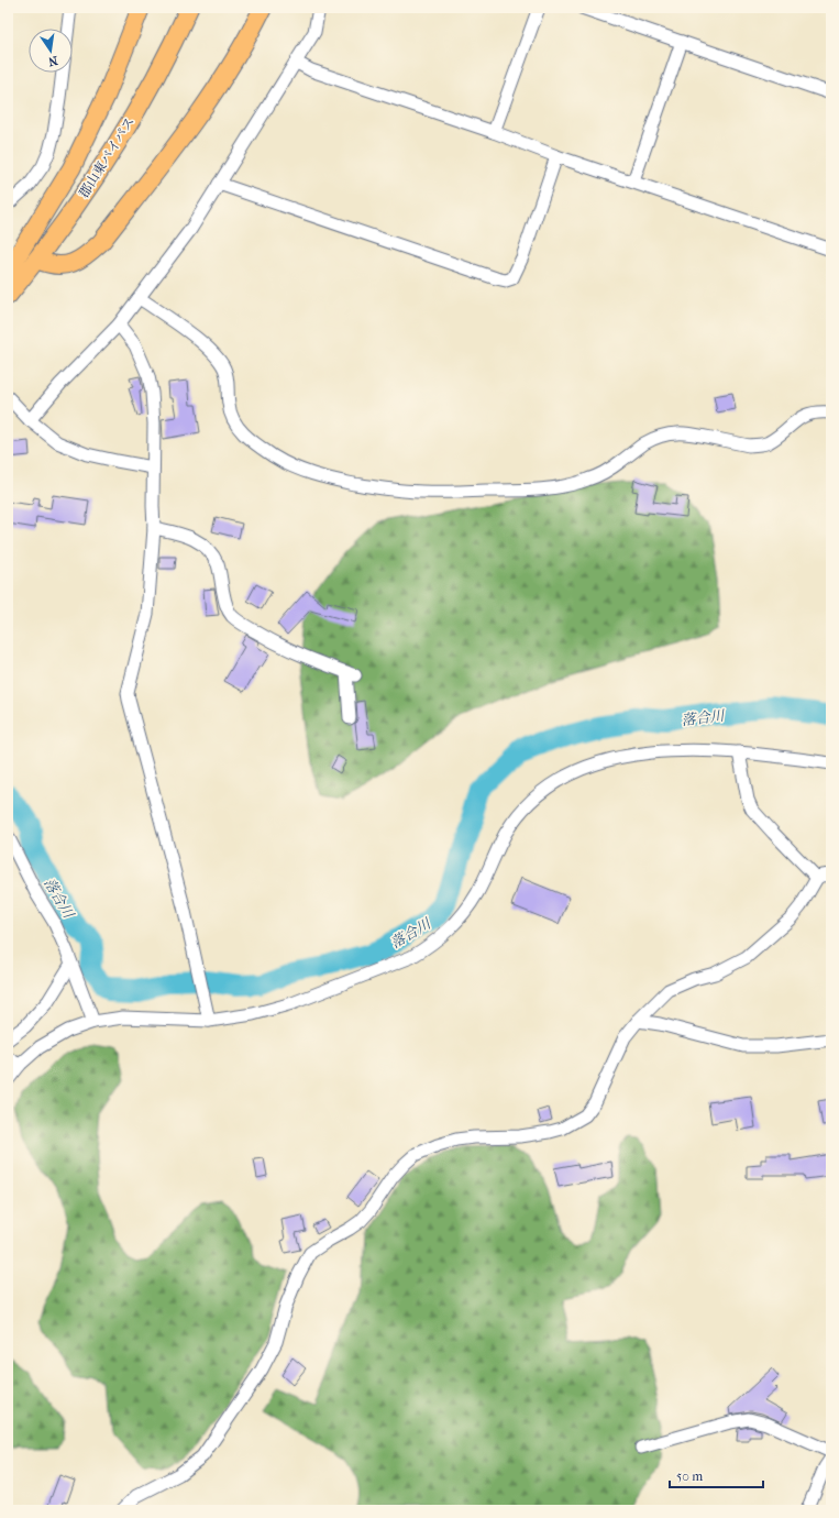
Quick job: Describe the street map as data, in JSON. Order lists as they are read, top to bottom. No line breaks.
{"streets":{"highway":["郡山東バイパス"]},"water":["落合川"],"scale_bar":"50 m","north":"bottom"}
